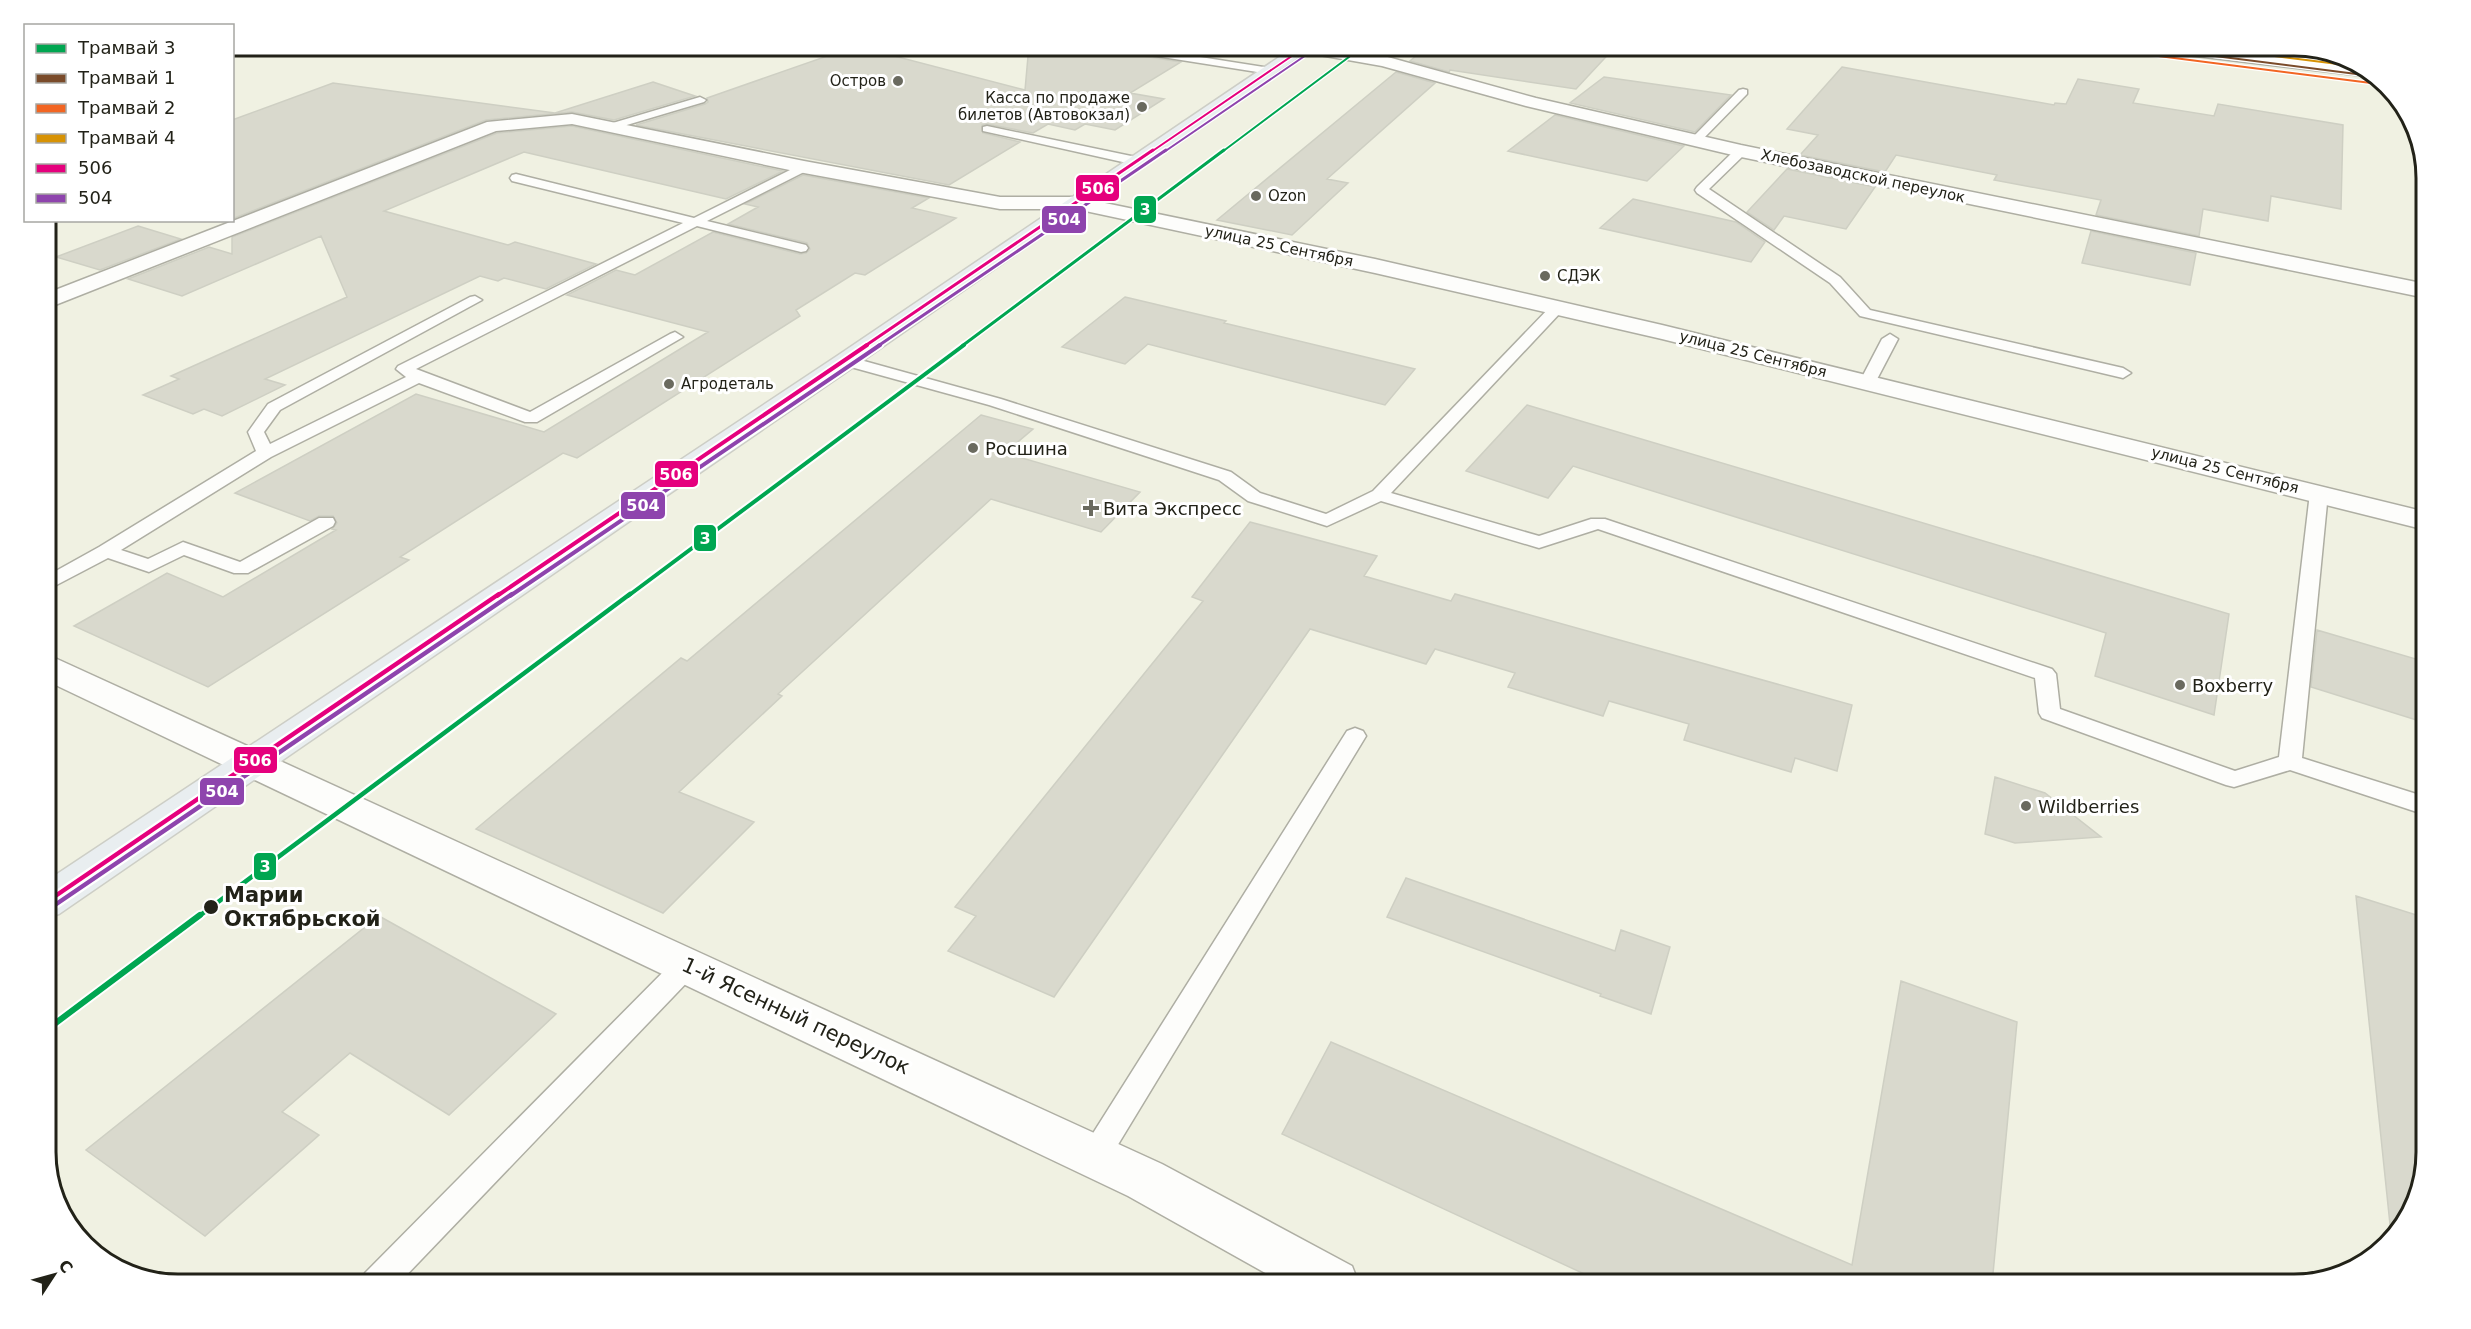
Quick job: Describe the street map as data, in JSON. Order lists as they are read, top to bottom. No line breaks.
{"streets":{"street":["Хлебозаводской переулок","улица 25 Сентября","1-й Ясенный переулок"]},"places":{"other":["Остров","Касса по продаже билетов (Автовокзал)","Ozon","СДЭК","Агродеталь","Росшина","Boxberry","Wildberries","Марии Октябрьской"],"health":["Вита Экспресс"]},"lines":["tram line 3","tram line 1","tram line 2","tram line 4","transit line 506","transit line 504"],"legend":["Трамвай 3","Трамвай 1","Трамвай 2","Трамвай 4","506","504"],"north":"top right"}
